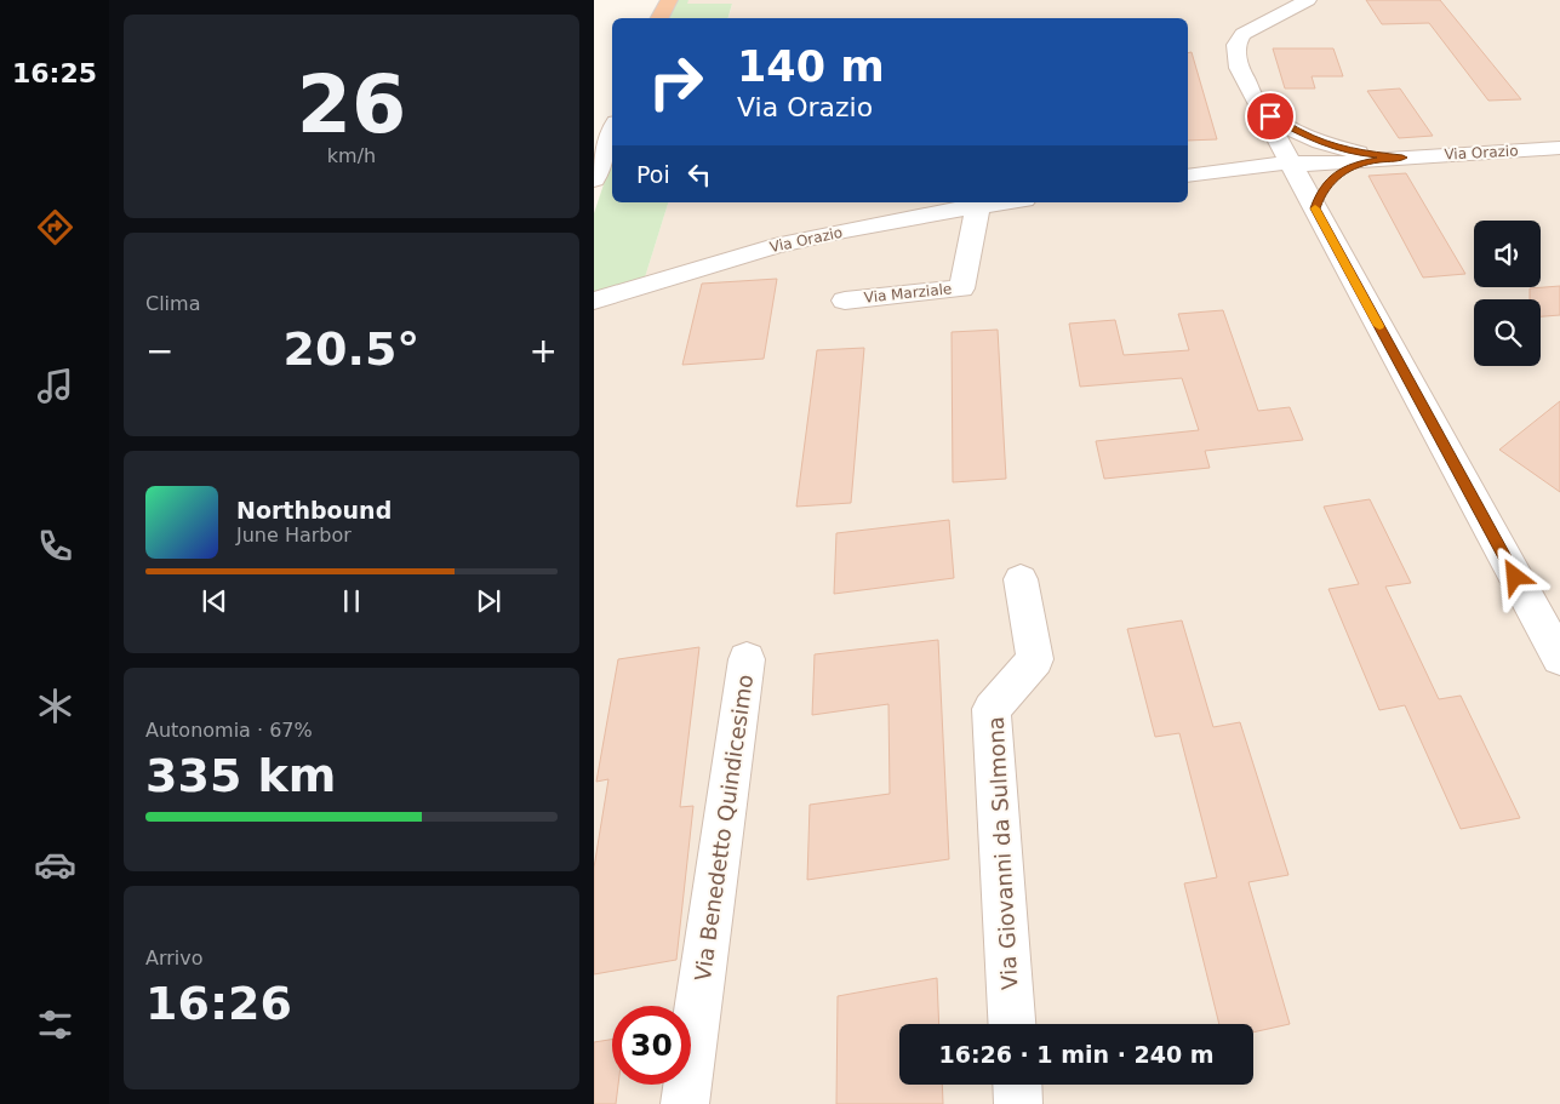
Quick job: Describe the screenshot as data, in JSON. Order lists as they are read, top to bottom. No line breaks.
{"streets":{"street":["Via Orazio","Via Marziale","Via Benedetto Quindicesimo","Via Giovanni da Sulmona"]},"crossings":[["Via Orazio","Via Marziale"]],"page":{"tabs":"16:25","tile":[["26","km/h"],"Clima",["Autonomia · 67%","335 km"],["Arrivo","16:26"]],"turn":["140 m","Via Orazio"],"then":"Poi","heat":["−","20.5°","+"],"song":["Northbound","June Harbor"],"limit":"30","trip":"16:26 · 1 min · 240 m"}}
